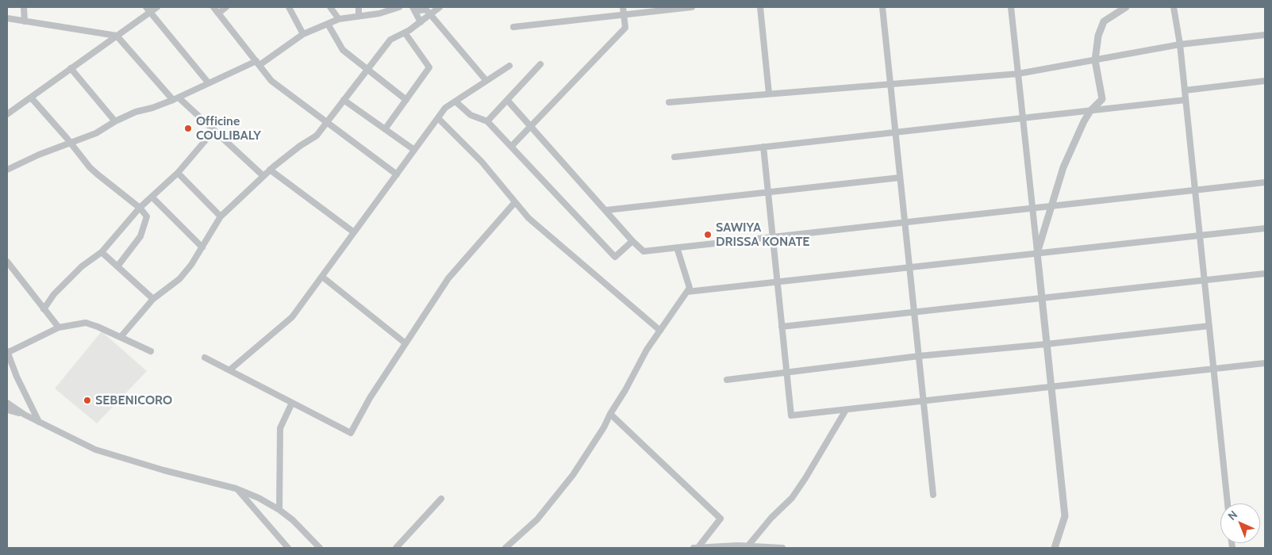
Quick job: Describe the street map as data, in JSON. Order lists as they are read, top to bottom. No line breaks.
{"places":["Officine COULIBALY","SAWIYA DRISSA KONATE","SEBENICORO"],"north":"top left"}
